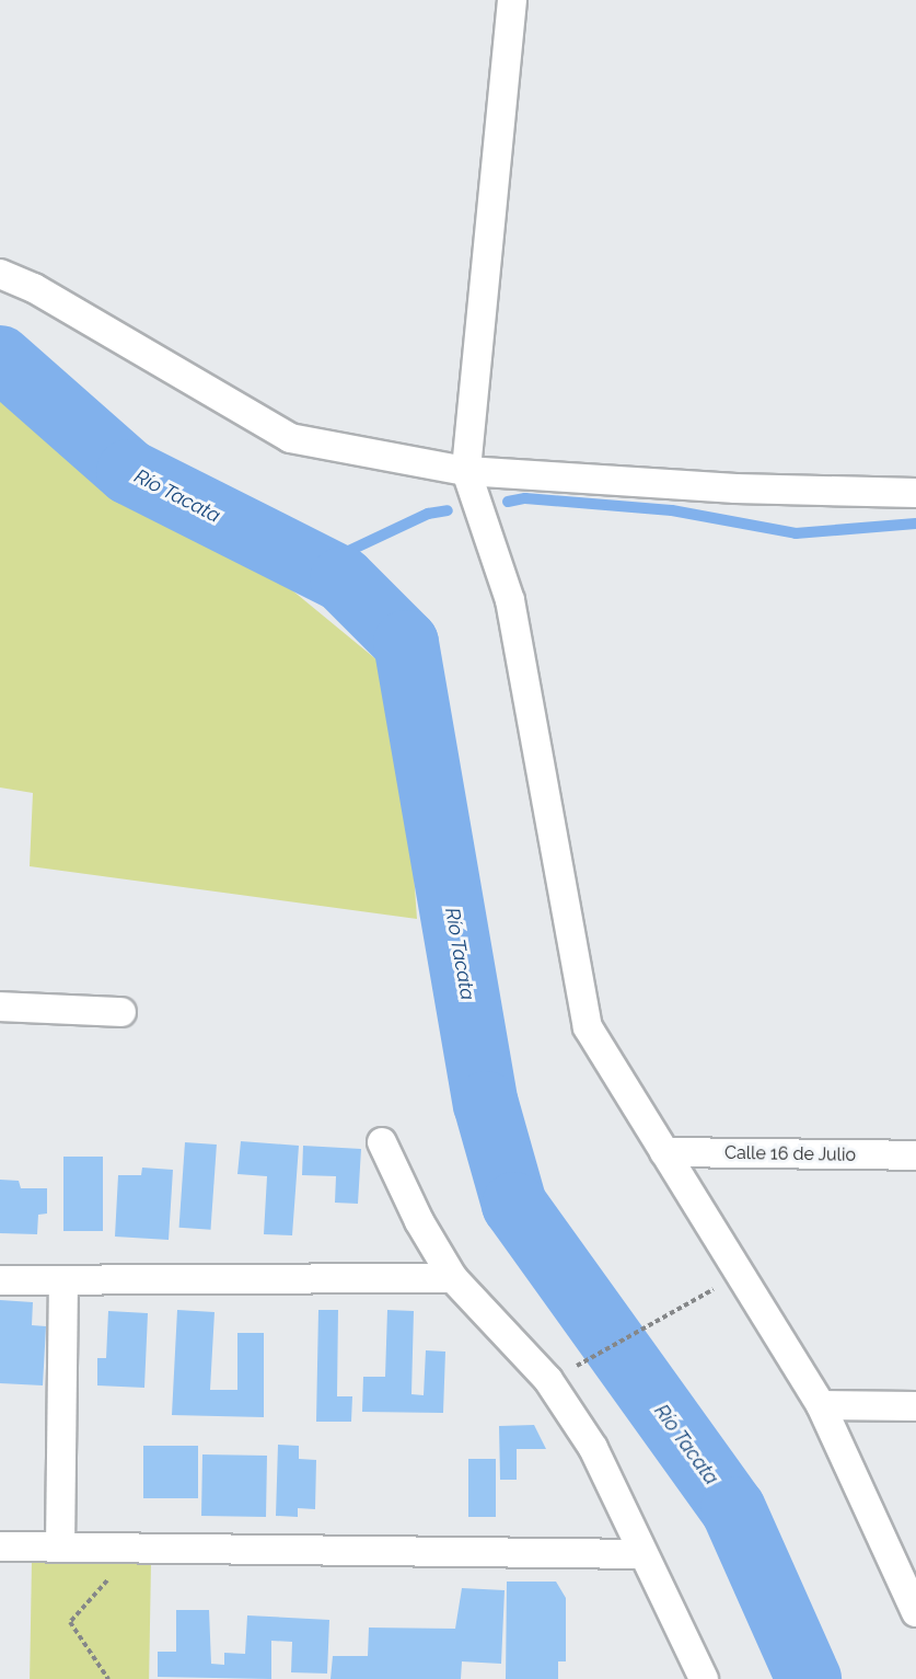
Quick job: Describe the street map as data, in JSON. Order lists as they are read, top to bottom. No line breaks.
{"streets":{"street":["Calle 16 de Julio"]},"water":["Río Tacata"]}
